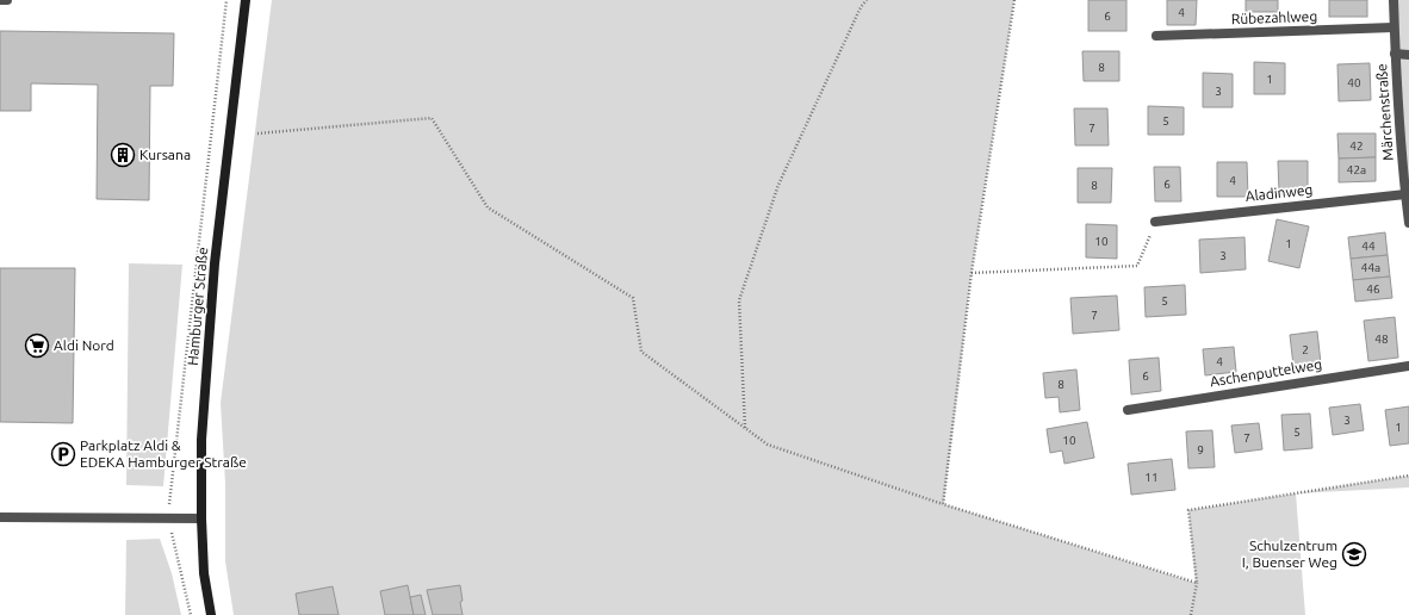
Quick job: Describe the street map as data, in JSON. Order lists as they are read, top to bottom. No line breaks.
{"streets":{"main road":["Hamburger Straße"],"street":["Rübezahlweg","Märchenstraße","Aladinweg","Aschenputtelweg"]},"crossings":[["Rübezahlweg","Märchenstraße"],["Märchenstraße","Aladinweg"]],"places":{"building":["Kursana"],"supermarket":["Aldi Nord"],"parking":["Parkplatz Aldi & EDEKA Hamburger Straße"],"school or university":["Schulzentrum I, Buenser Weg"]},"house_numbers":["4","6","8","1","40","3","5","7","42","42a","4","6","8","10","1","44","3","44a","46","5","7","48","2","4","6","8","3","1","5","7","10","9","11"]}
